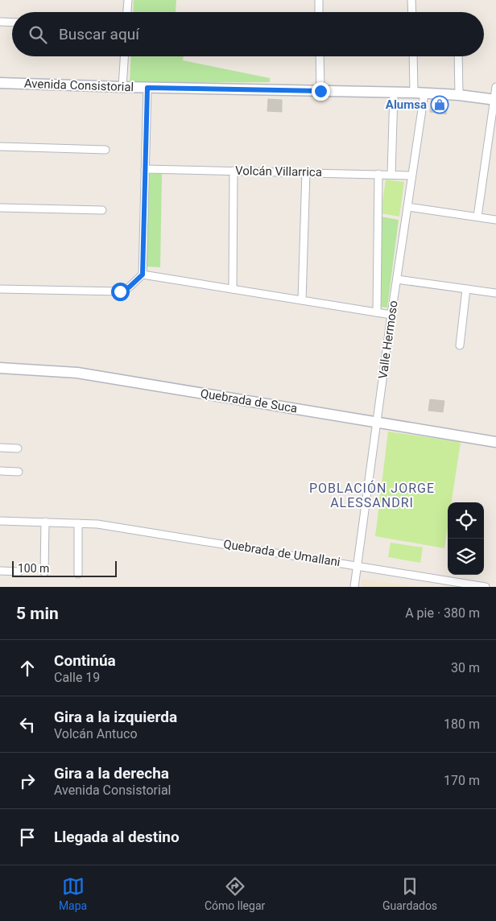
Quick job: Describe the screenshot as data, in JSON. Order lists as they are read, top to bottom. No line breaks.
{"streets":{"street":["Avenida Consistorial","Volcán Villarrica","Valle Hermoso","Quebrada de Suca","Quebrada de Umallani"]},"crossings":[["Avenida Consistorial","Valle Hermoso"],["Volcán Villarrica","Valle Hermoso"],["Valle Hermoso","Quebrada de Suca"],["Valle Hermoso","Quebrada de Umallani"]],"districts":["POBLACIÓN JORGE ALESSANDRI"],"places":{"shop":["Alumsa"]},"scale_bar":"100 m","page":{"search":"Buscar aquí","scale":"100 m","heading":["5 min","A pie · 380 m"],"list":[["Continúa","Calle 19","30 m"],["Gira a la izquierda","Volcán Antuco","180 m"],["Gira a la derecha","Avenida Consistorial","170 m"],"Llegada al destino"],"nav":["Mapa","Cómo llegar","Guardados"]}}
